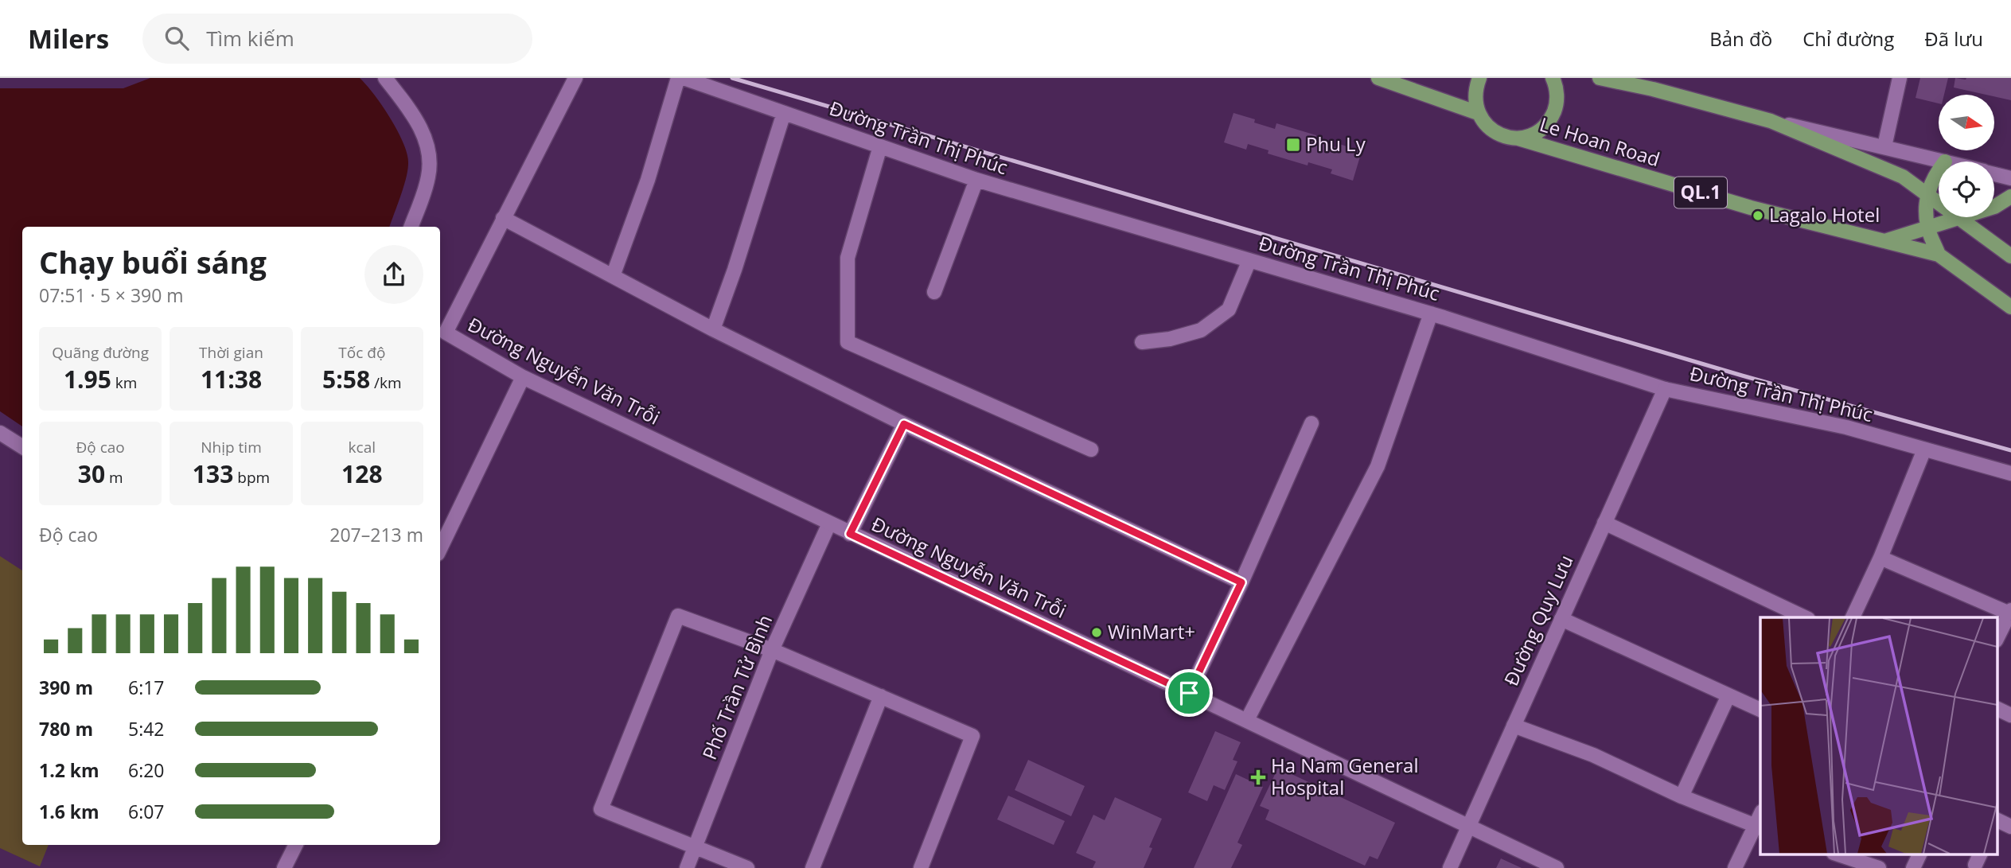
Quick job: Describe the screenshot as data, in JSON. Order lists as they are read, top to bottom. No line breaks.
{"streets":{"main road":["Le Hoan Road","QL.1"],"street":["Đường Trần Thị Phúc","Đường Nguyễn Văn Trỗi","Đường Quy Lưu","Phố Trần Tử Bình"]},"crossings":[["Đường Trần Thị Phúc","Đường Quy Lưu"],["Đường Nguyễn Văn Trỗi","Đường Quy Lưu"],["Đường Nguyễn Văn Trỗi","Phố Trần Tử Bình"]],"places":{"transit":["Phu Ly"],"other":["Lagalo Hotel","WinMart+"],"health":["Ha Nam General Hospital"]},"north":"right","page":{"header":"Milers","search":"Tìm kiếm","nav":["Bản đồ","Chỉ đường","Đã lưu"],"heading":["Chạy buổi sáng","07:51 · 5 × 390 m"],"stats":[["Quãng đường","1.95 km"],["Thời gian","11:38"],["Tốc độ","5:58 /km"],["Độ cao","30 m"],["Nhịp tim","133 bpm"],["kcal","128"]],"chart":["Độ cao","207–213 m"],"list":[{"name":"390 m","note":"6:17"},{"name":"780 m","note":"5:42"},{"name":"1.2 km","note":"6:20"},{"name":"1.6 km","note":"6:07"}]}}
